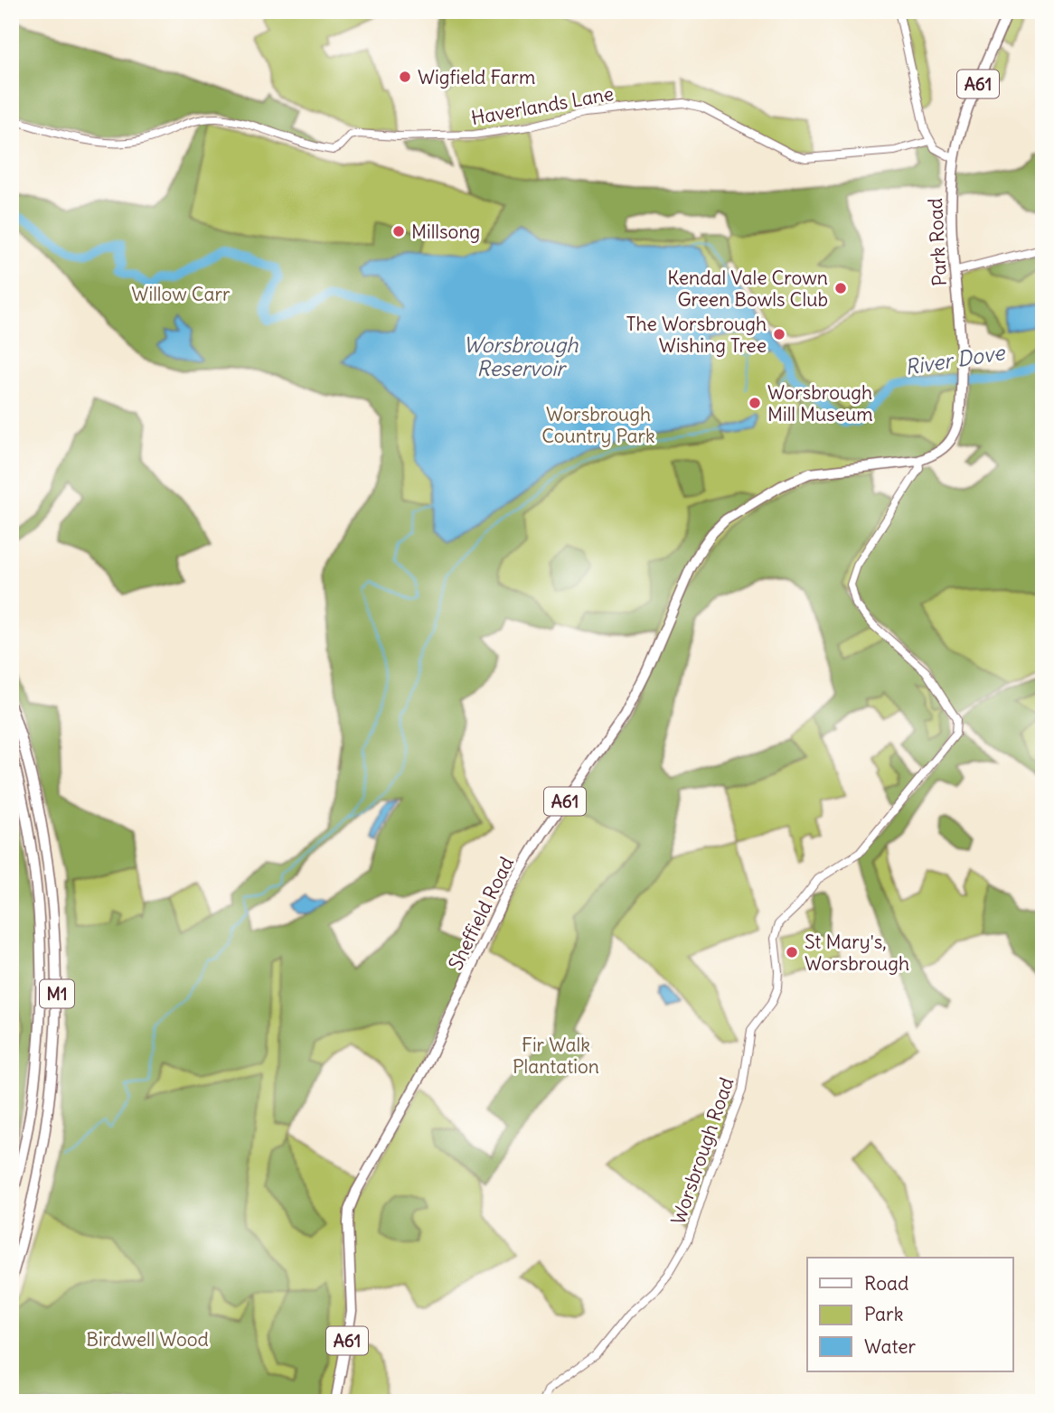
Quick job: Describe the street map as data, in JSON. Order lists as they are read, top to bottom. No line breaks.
{"streets":{"highway":["A61","Park Road","Sheffield Road","M1"],"street":["Haverlands Lane","Worsbrough Road"]},"crossings":[["Park Road","Sheffield Road"],["Park Road","Worsbrough Road"],["Sheffield Road","Worsbrough Road"]],"water":["Worsbrough Reservoir","River Dove"],"parks":["Willow Carr","Worsbrough Country Park","Fir Walk Plantation","Birdwell Wood"],"places":["Wigfield Farm","Millsong","Kendal Vale Crown Green Bowls Club","The Worsbrough Wishing Tree","Worsbrough Mill Museum","St Mary's, Worsbrough"],"legend":["Road","Park","Water"]}
